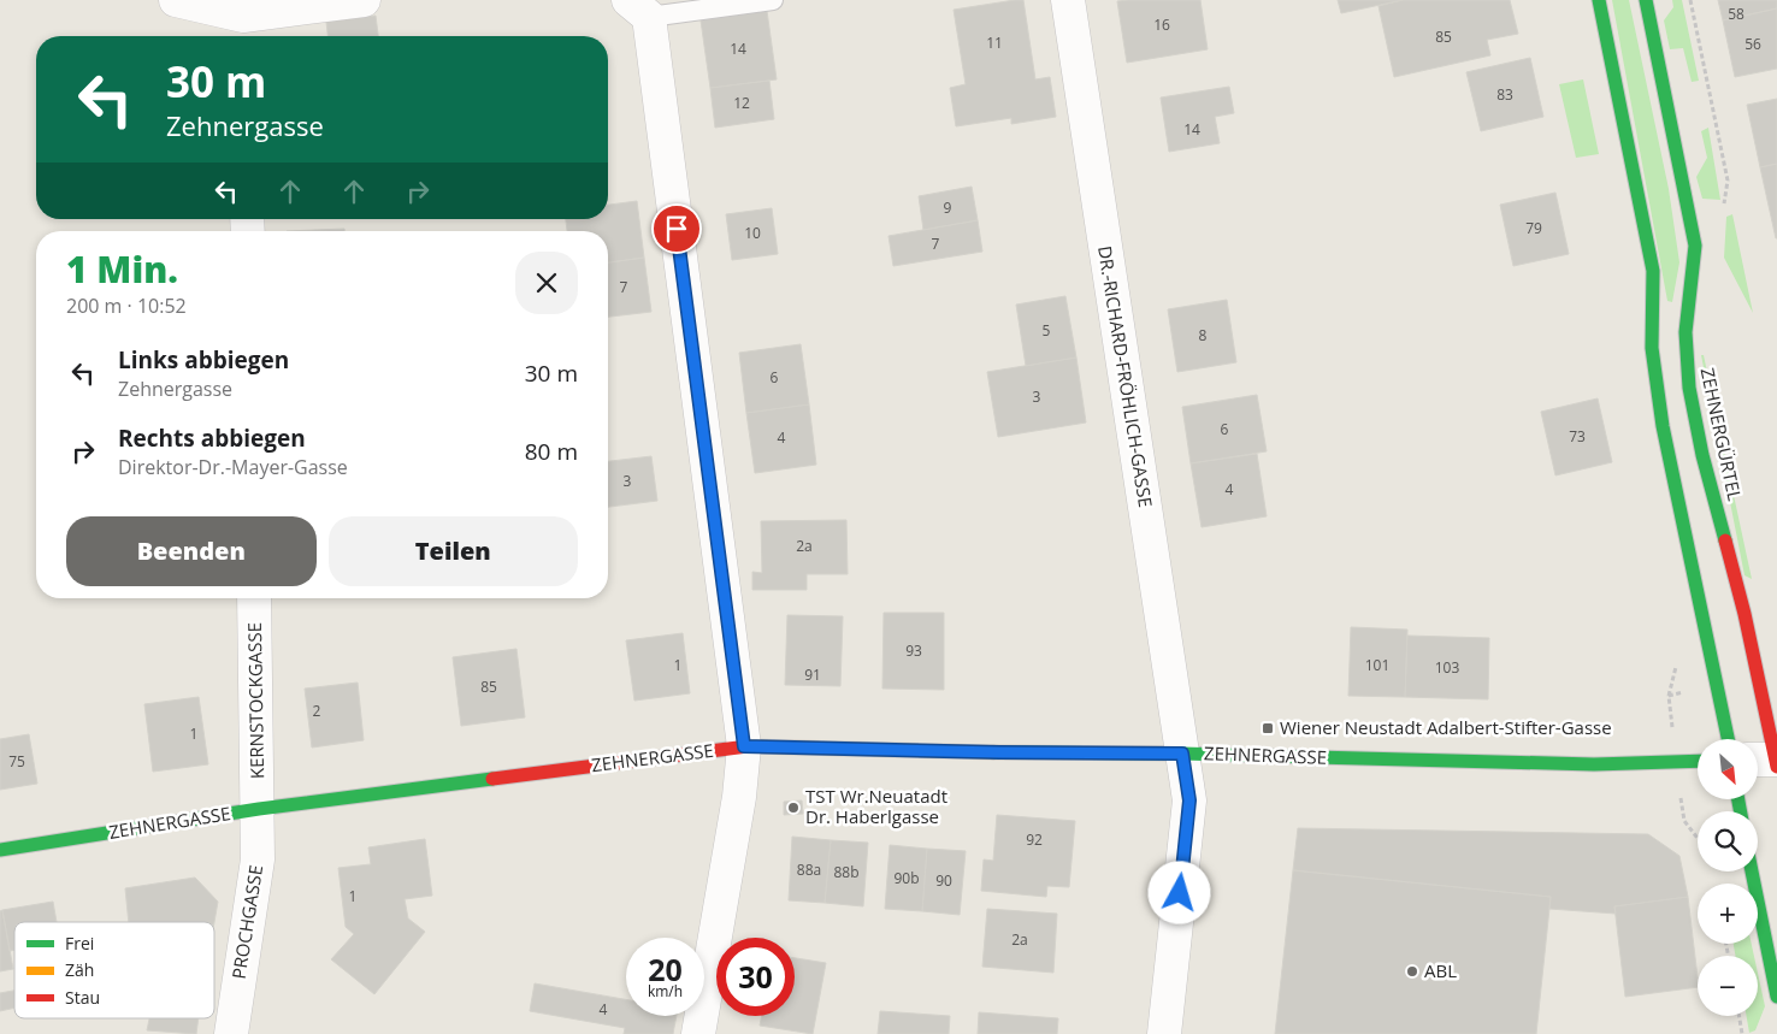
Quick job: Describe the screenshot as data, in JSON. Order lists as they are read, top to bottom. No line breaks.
{"streets":{"main road":["ZEHNERGÜRTEL","ZEHNERGASSE"],"street":["DR.-RICHARD-FRÖHLICH-GASSE","KERNSTOCKGASSE","PROCHGASSE"]},"crossings":[["DR.-RICHARD-FRÖHLICH-GASSE","ZEHNERGASSE"],["KERNSTOCKGASSE","ZEHNERGASSE"],["KERNSTOCKGASSE","PROCHGASSE"],["ZEHNERGASSE","PROCHGASSE"]],"places":{"transit":["Wiener Neustadt Adalbert-Stifter-Gasse"],"other":["TST Wr.Neuatadt Dr. Haberlgasse","ABL"]},"house_numbers":["58","16","85","11","56","14","83","12","14","9","79","10","7","7","5","8","6","3","6","73","4","3","4","2a","93","1","101","103","91","85","2","1","75","92","88a","88b","90b","90","1","2a","4"],"legend":["Frei","Zäh","Stau"],"north":"bottom right","page":{"turn":["30 m","Zehnergasse"],"heading":["1 Min.","200 m · 10:52"],"list":[{"name":"Links abbiegen","note":"Zehnergasse","value":"30 m"},{"name":"Rechts abbiegen","note":"Direktor-Dr.-Mayer-Gasse","value":"80 m"}],"buttons":["Beenden","Teilen"],"map_buttons":["+","−"],"speed":"20 km/h","limit":"30"}}
